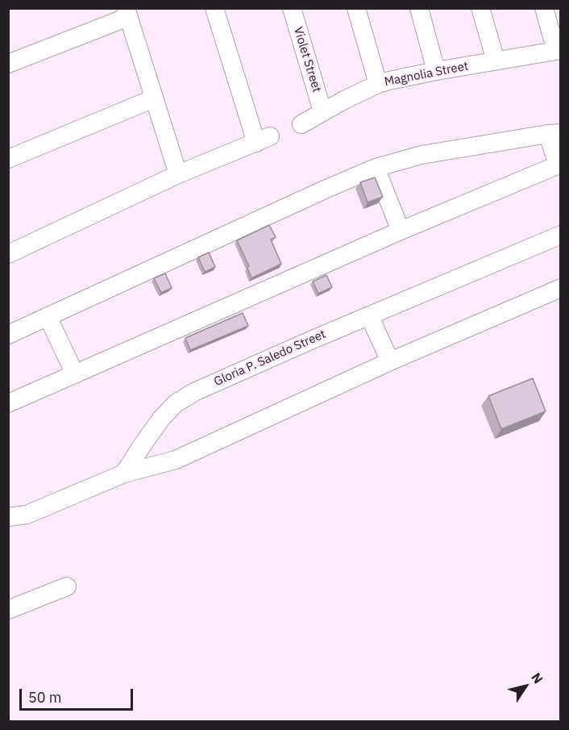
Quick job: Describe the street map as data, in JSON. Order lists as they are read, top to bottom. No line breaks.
{"streets":{"street":["Violet Street","Magnolia Street","Gloria P. Saledo Street"]},"crossings":[["Violet Street","Magnolia Street"]],"scale_bar":"50 m","north":"top right"}
